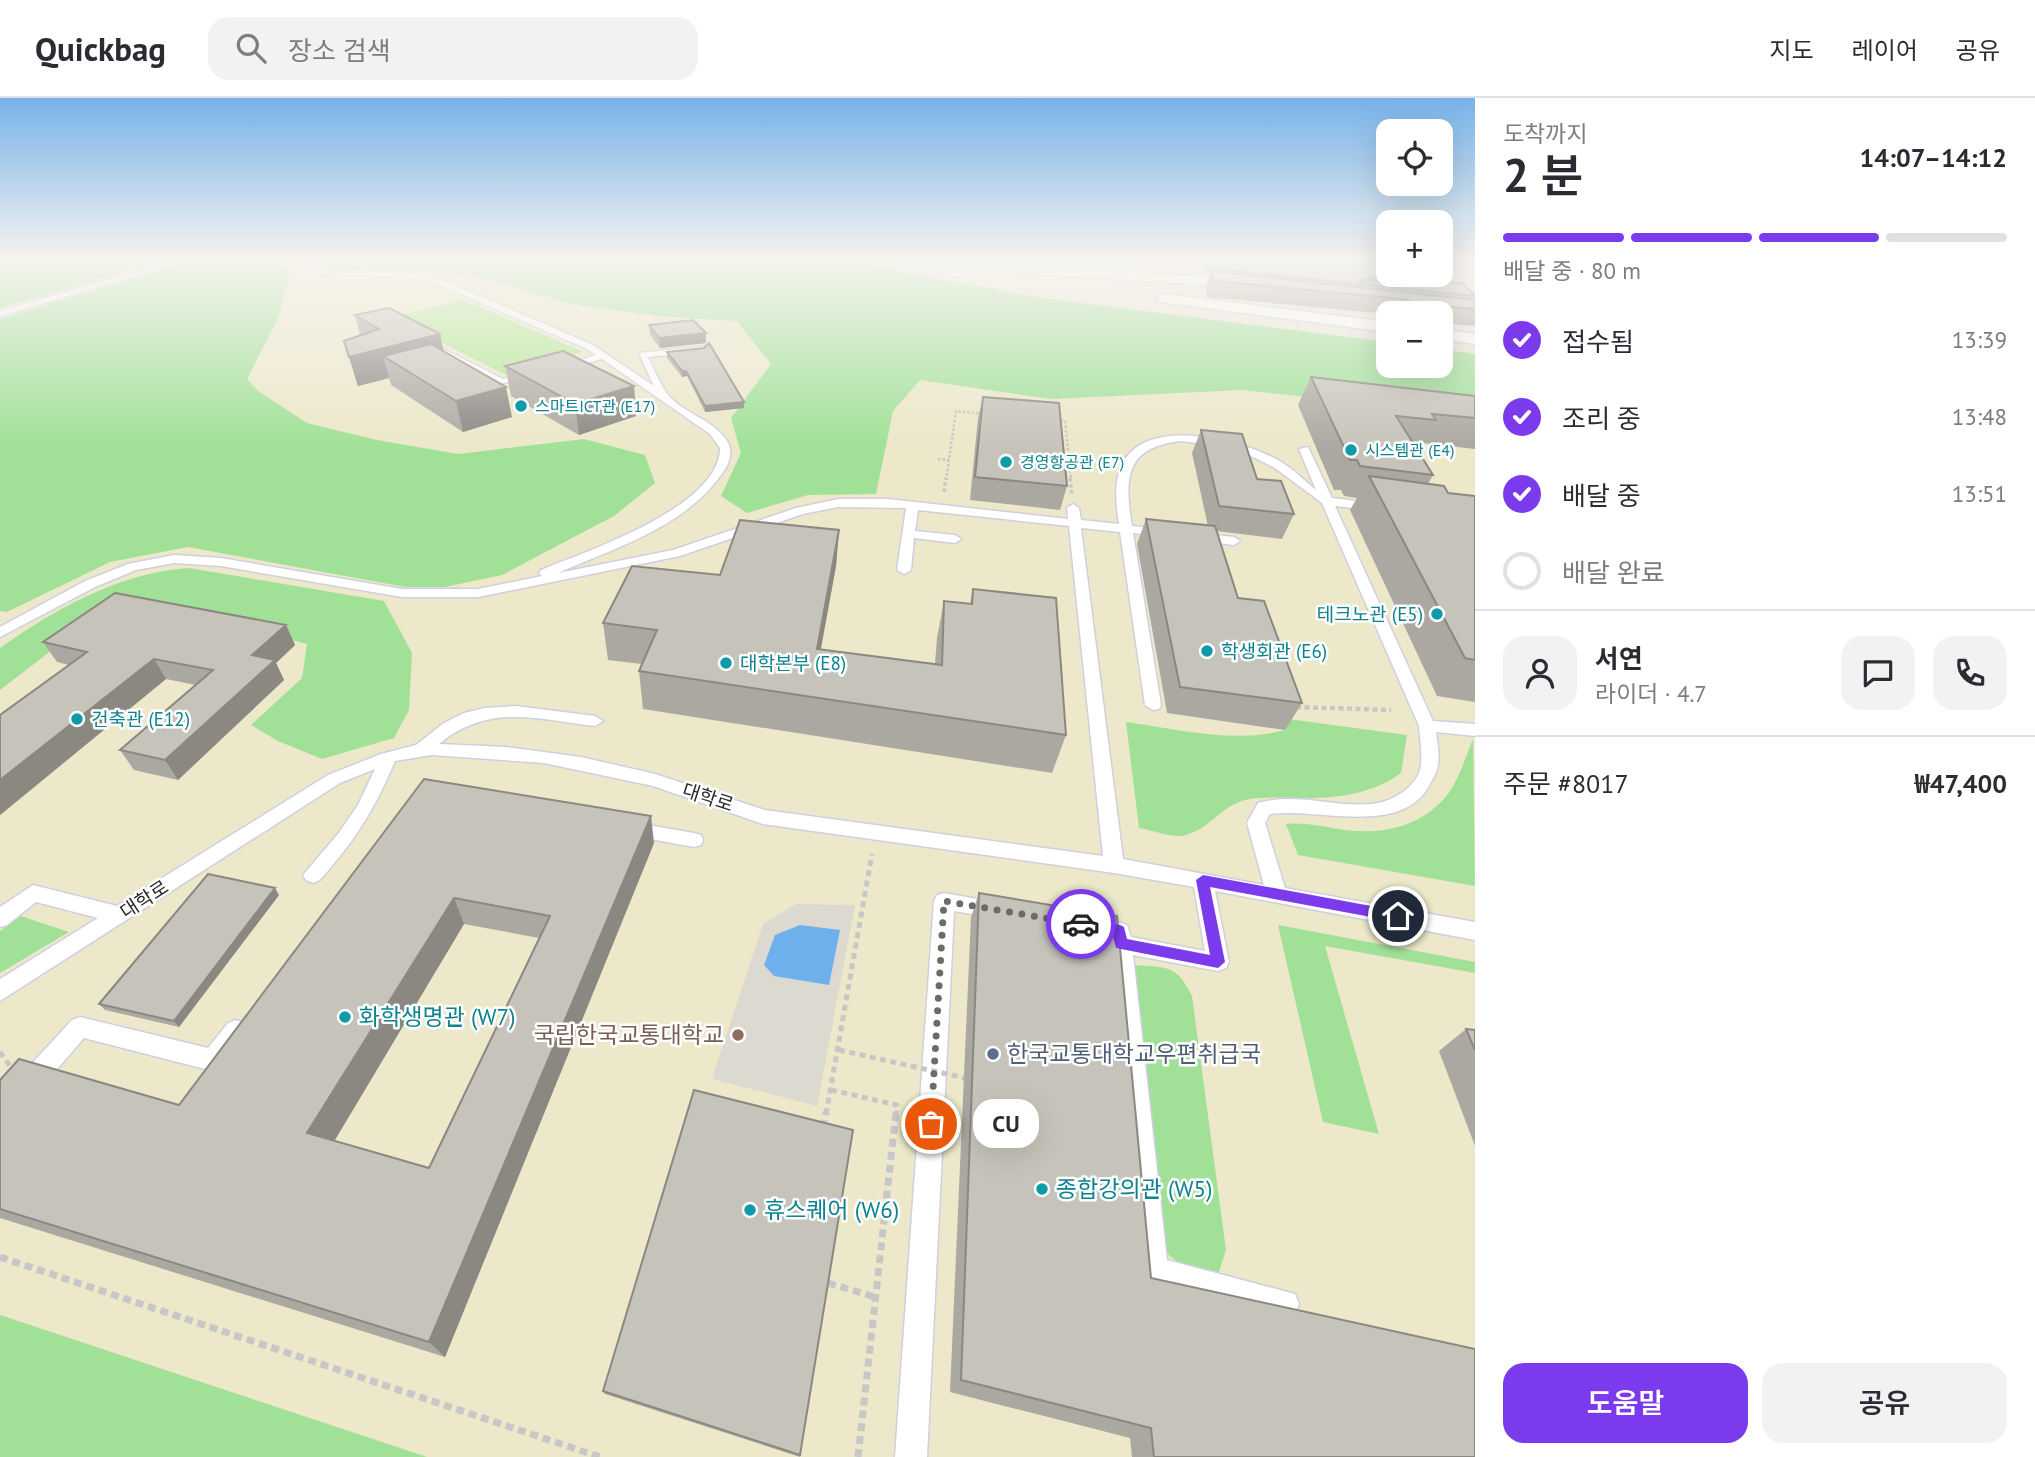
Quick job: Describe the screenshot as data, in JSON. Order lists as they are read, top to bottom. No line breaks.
{"streets":{"lane":["대학로"]},"places":["스마트ICT관 (E17)","시스템관 (E4)","경영항공관 (E7)","테크노관 (E5)","학생회관 (E6)","대학본부 (E8)","건축관 (E12)","화학생명관 (W7)","국립한국교통대학교","한국교통대학교우편취급국","CU","종합강의관 (W5)","휴스퀘어 (W6)"],"page":{"header":"Quickbag","search":"장소 검색","nav":["지도","레이어","공유"],"heading":["2 분","도착까지","14:07–14:12"],"panel":["서연","라이더 · 4.7","주문 #8017","₩47,400"],"map_buttons":["+","−"],"bar":"배달 중 · 80 m","list":[["접수됨","13:39"],["조리 중","13:48"],["배달 중","13:51"],"배달 완료"],"bubble":"CU","buttons":["도움말","공유"]}}
